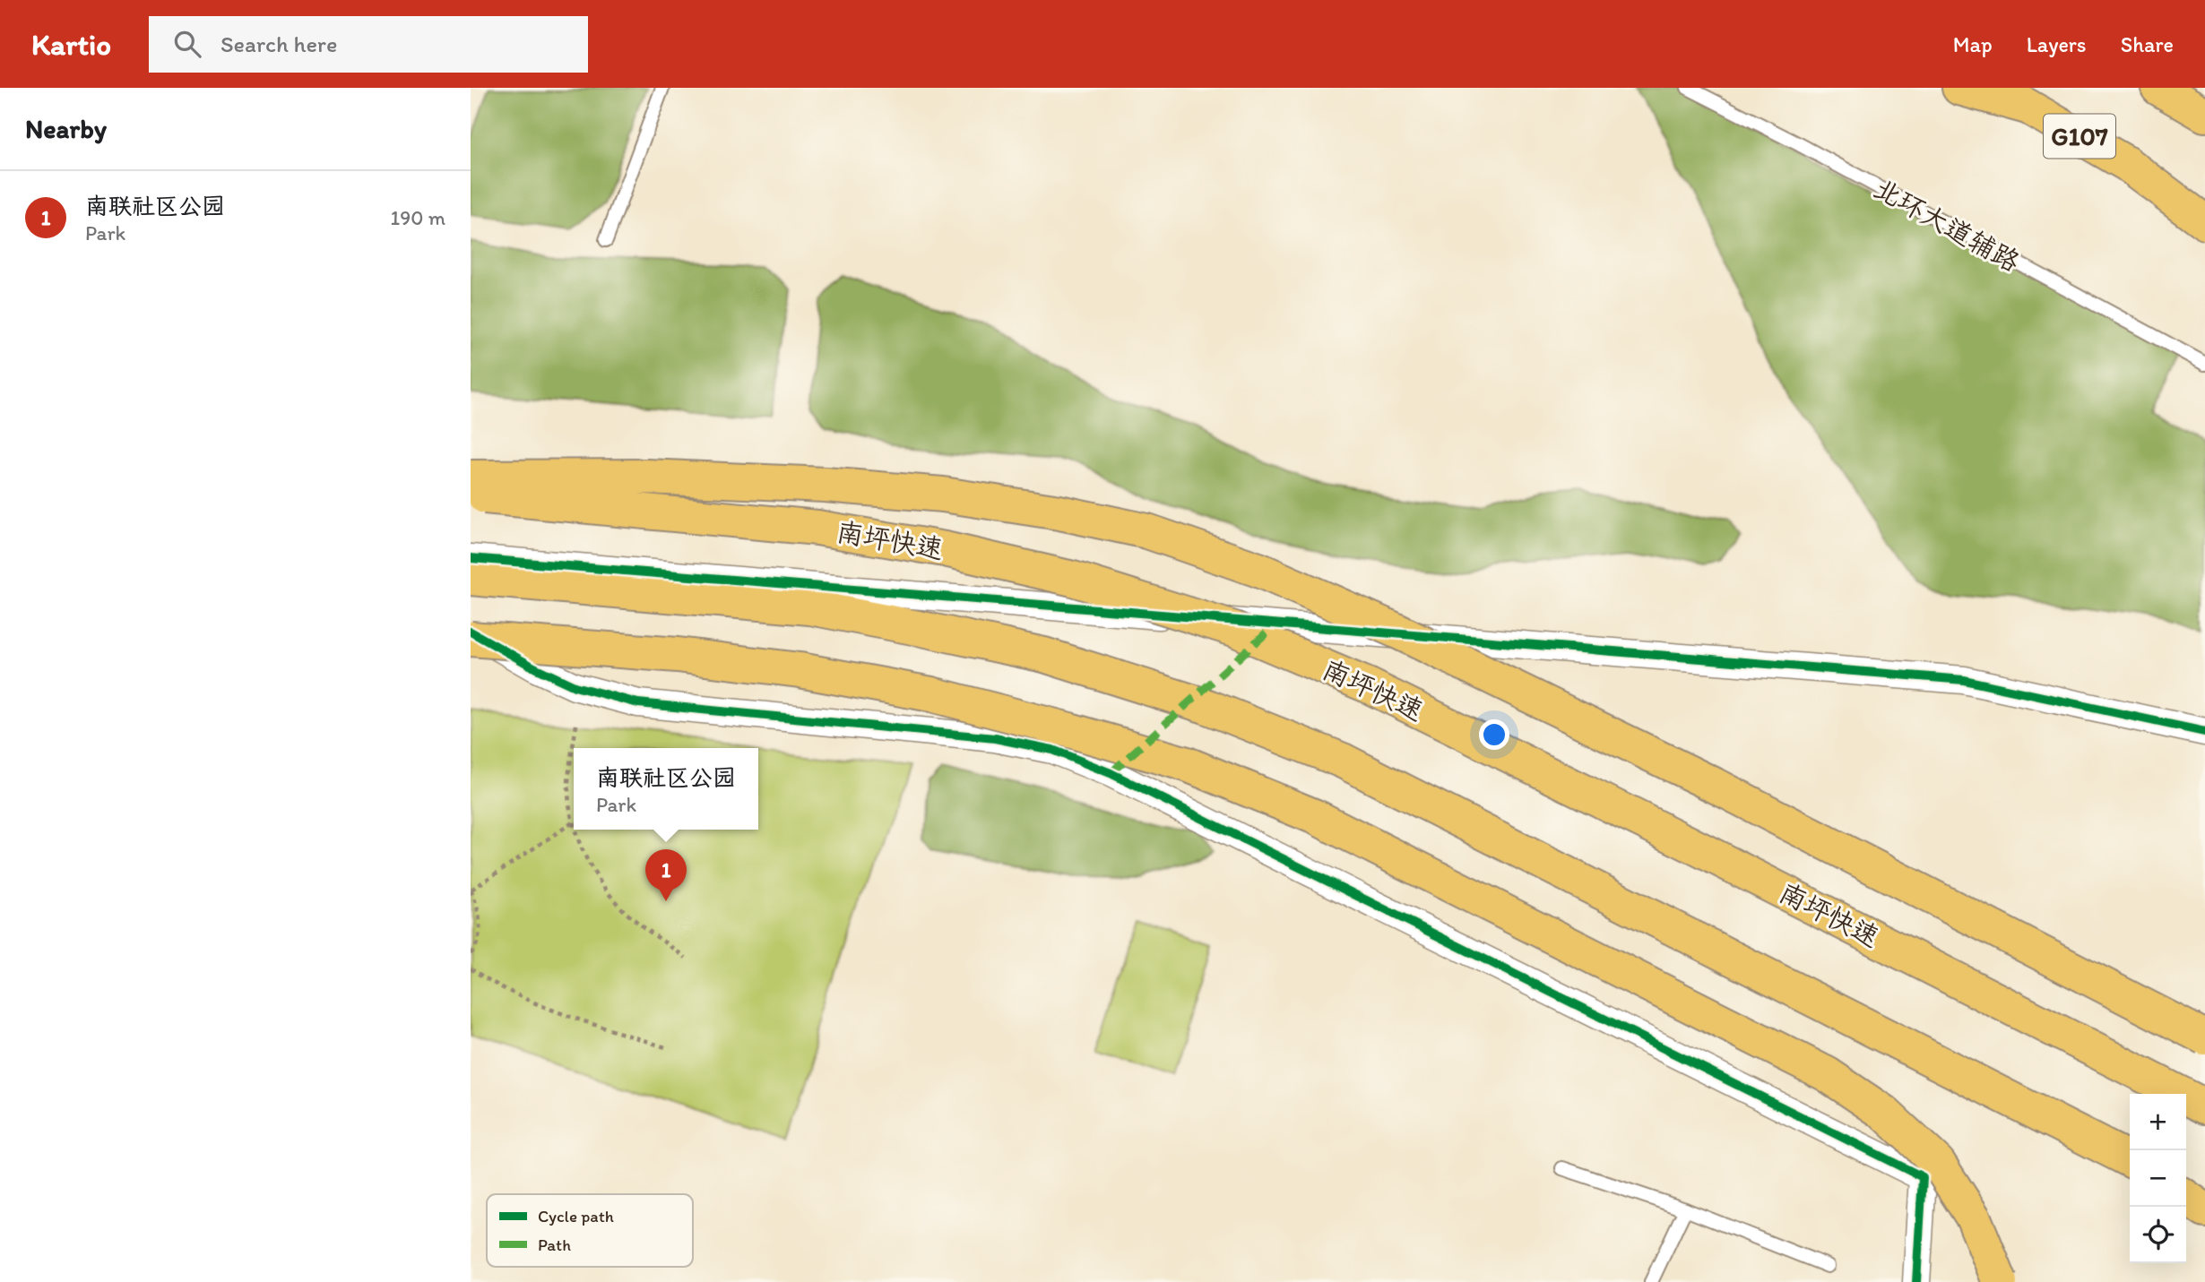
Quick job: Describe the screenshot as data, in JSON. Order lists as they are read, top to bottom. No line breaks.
{"streets":{"main road":["G107","南坪快速"],"lane":["北环大道辅路"]},"legend":["Cycle path","Path"],"page":{"header":"Kartio","search":"Search here","nav":["Map","Layers","Share"],"heading":"Nearby","list":[{"mark":"1","name":"南联社区公园","note":"Park","value":"190 m"}],"popup":["南联社区公园","Park"],"pins":"1","map_buttons":["+","−"]}}
